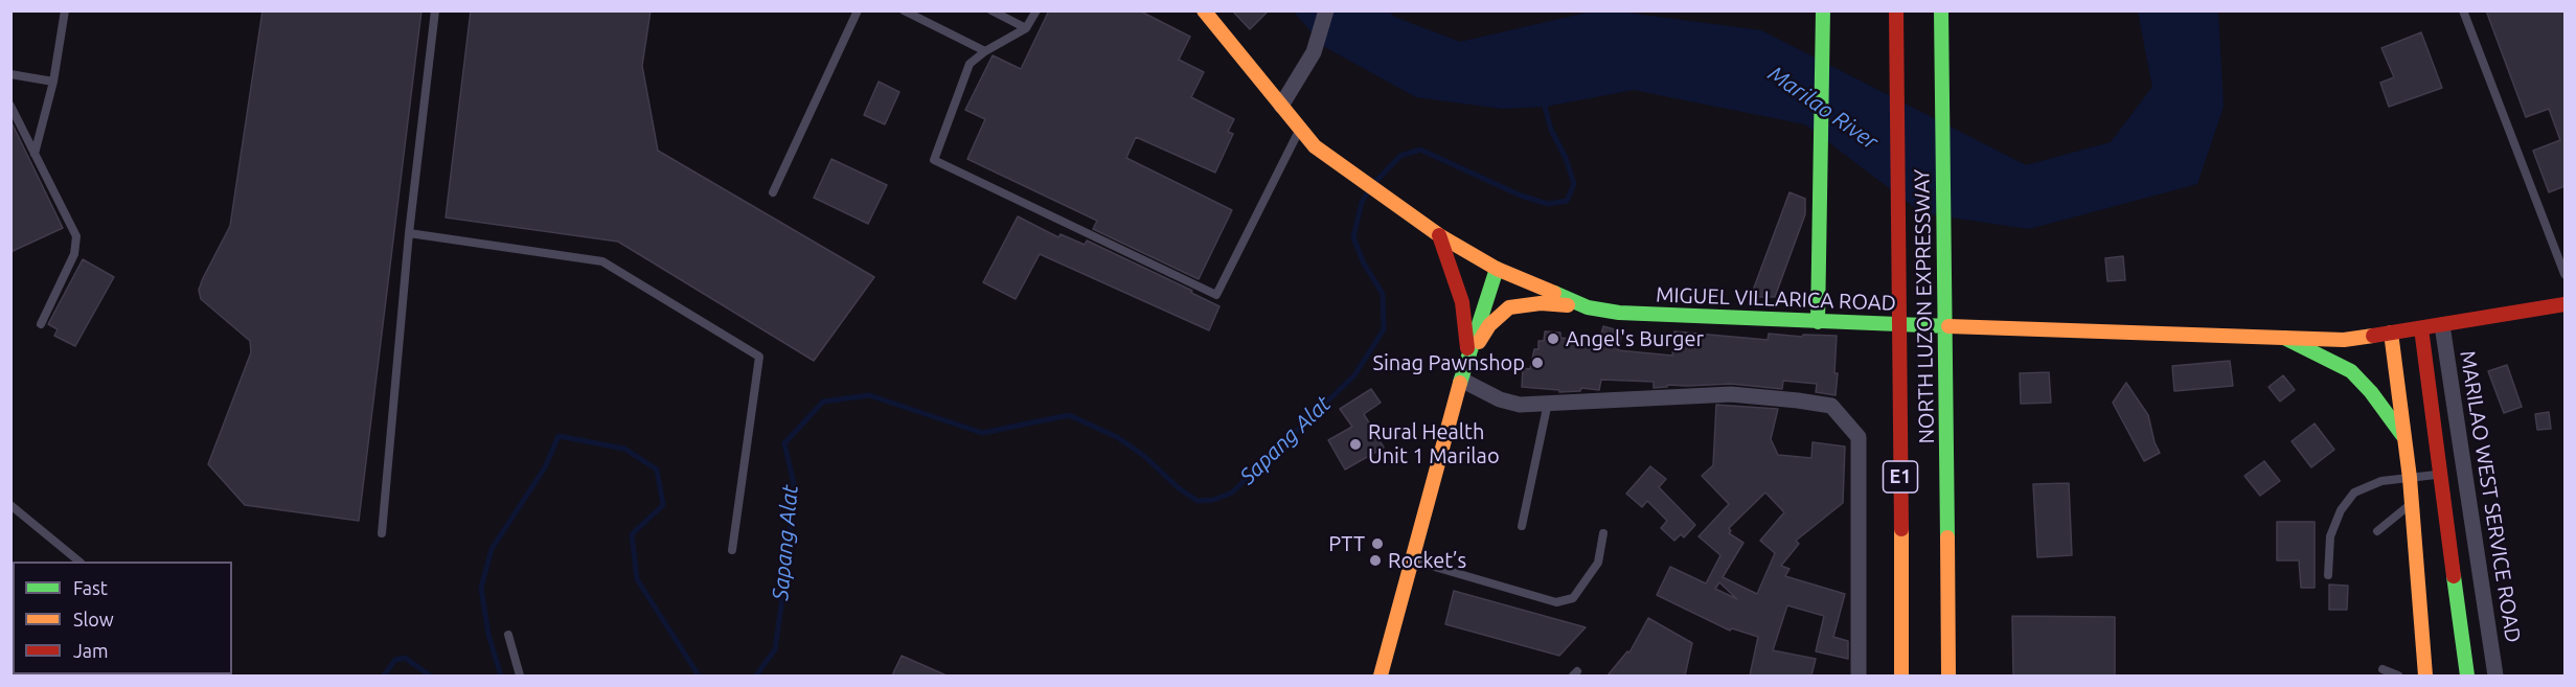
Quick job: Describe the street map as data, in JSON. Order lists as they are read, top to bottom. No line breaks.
{"streets":{"main road":["MIGUEL VILLARICA ROAD","NORTH LUZON EXPRESSWAY","E1"],"street":["MARILAO WEST SERVICE ROAD"]},"crossings":[["MIGUEL VILLARICA ROAD","MARILAO WEST SERVICE ROAD"]],"water":["Marilao River","Sapang Alat"],"places":["Angel's Burger","Sinag Pawnshop","Rural Health Unit 1 Marilao","PTT","Rocket’s"],"legend":["Fast","Slow","Jam"]}
